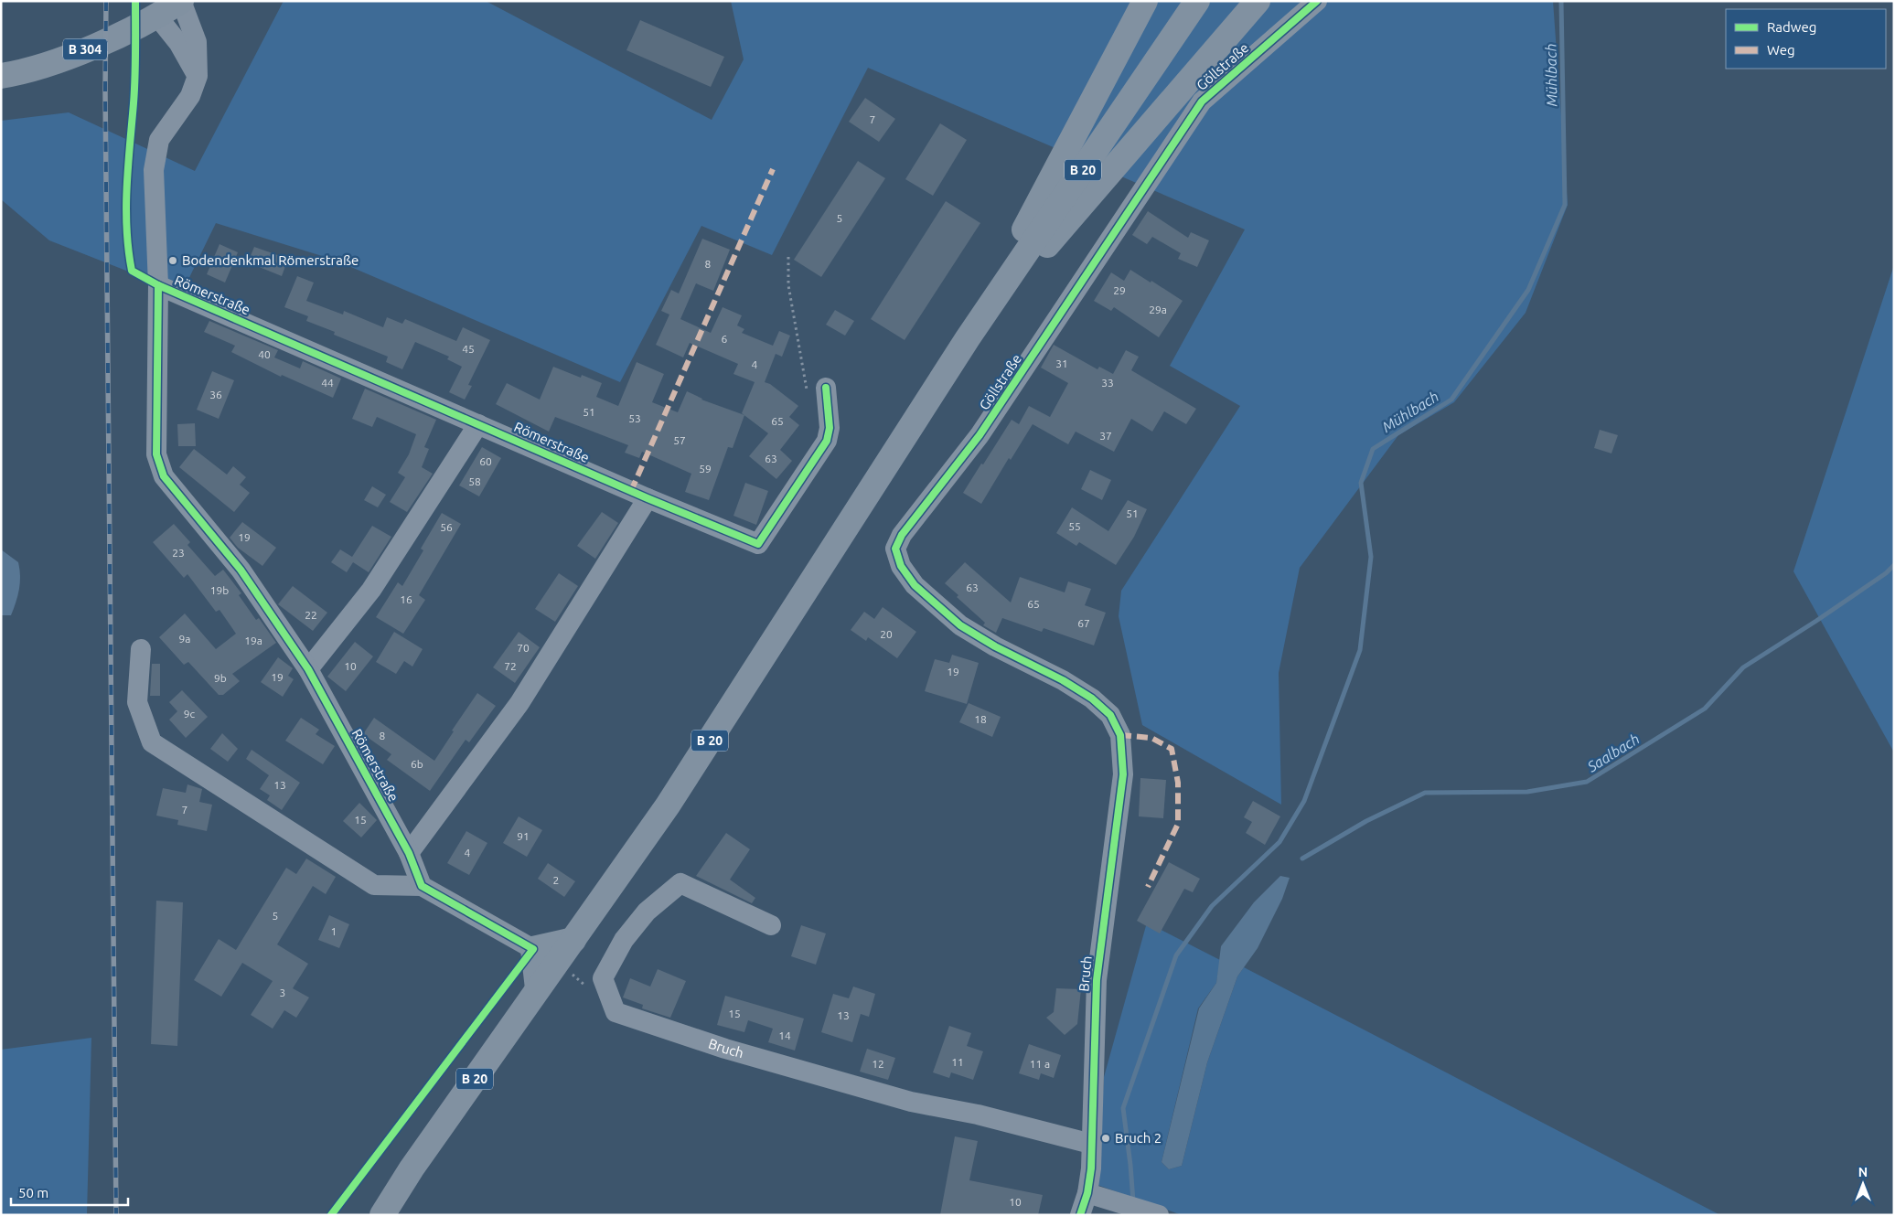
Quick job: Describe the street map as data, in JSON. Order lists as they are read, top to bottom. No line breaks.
{"streets":{"main road":["B 304","B 20"],"street":["Göllstraße","Römerstraße","Bruch"]},"crossings":[["B 304","Römerstraße"],["Göllstraße","Bruch"]],"water":["Mühlbach","Saalbach"],"places":["Bodendenkmal Römerstraße","Bruch 2"],"house_numbers":["7","5","8","29","29a","6","45","40","31","4","44","33","36","51","53","65","37","57","63","60","59","58","51","55","56","19","23","63","19b","16","65","22","67","20","9a","19a","70","10","72","19","19","9b","9c","18","8","6b","13","7","15","91","4","2","5","1","3","15","13","14","11","12","11 a","10"],"legend":["Radweg","Weg"],"scale_bar":"50 m","north":"top"}
